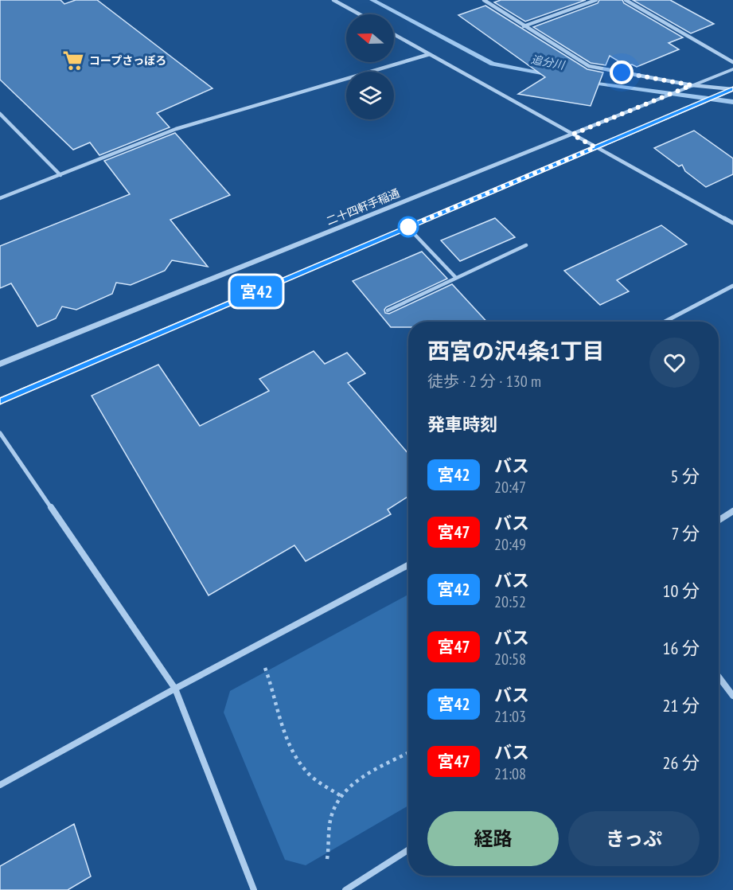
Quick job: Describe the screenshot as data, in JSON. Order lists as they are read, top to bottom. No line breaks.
{"streets":{"street":["二十四軒手稲通"]},"water":["追分川"],"places":{"supermarket":["コープさっぽろ"]},"lines":["bus line 宮42"],"north":"left","page":{"on_map":"宮42","heading":[["西宮の沢4条1丁目","徒歩 · 2 分 · 130 m"],"発車時刻"],"list":[{"mark":"宮42","name":"バス","note":"20:47","value":"5 分"},{"mark":"宮47","name":"バス","note":"20:49","value":"7 分"},{"mark":"宮42","name":"バス","note":"20:52","value":"10 分"},{"mark":"宮47","name":"バス","note":"20:58","value":"16 分"},{"mark":"宮42","name":"バス","note":"21:03","value":"21 分"},{"mark":"宮47","name":"バス","note":"21:08","value":"26 分"}],"buttons":["経路","きっぷ"]}}
